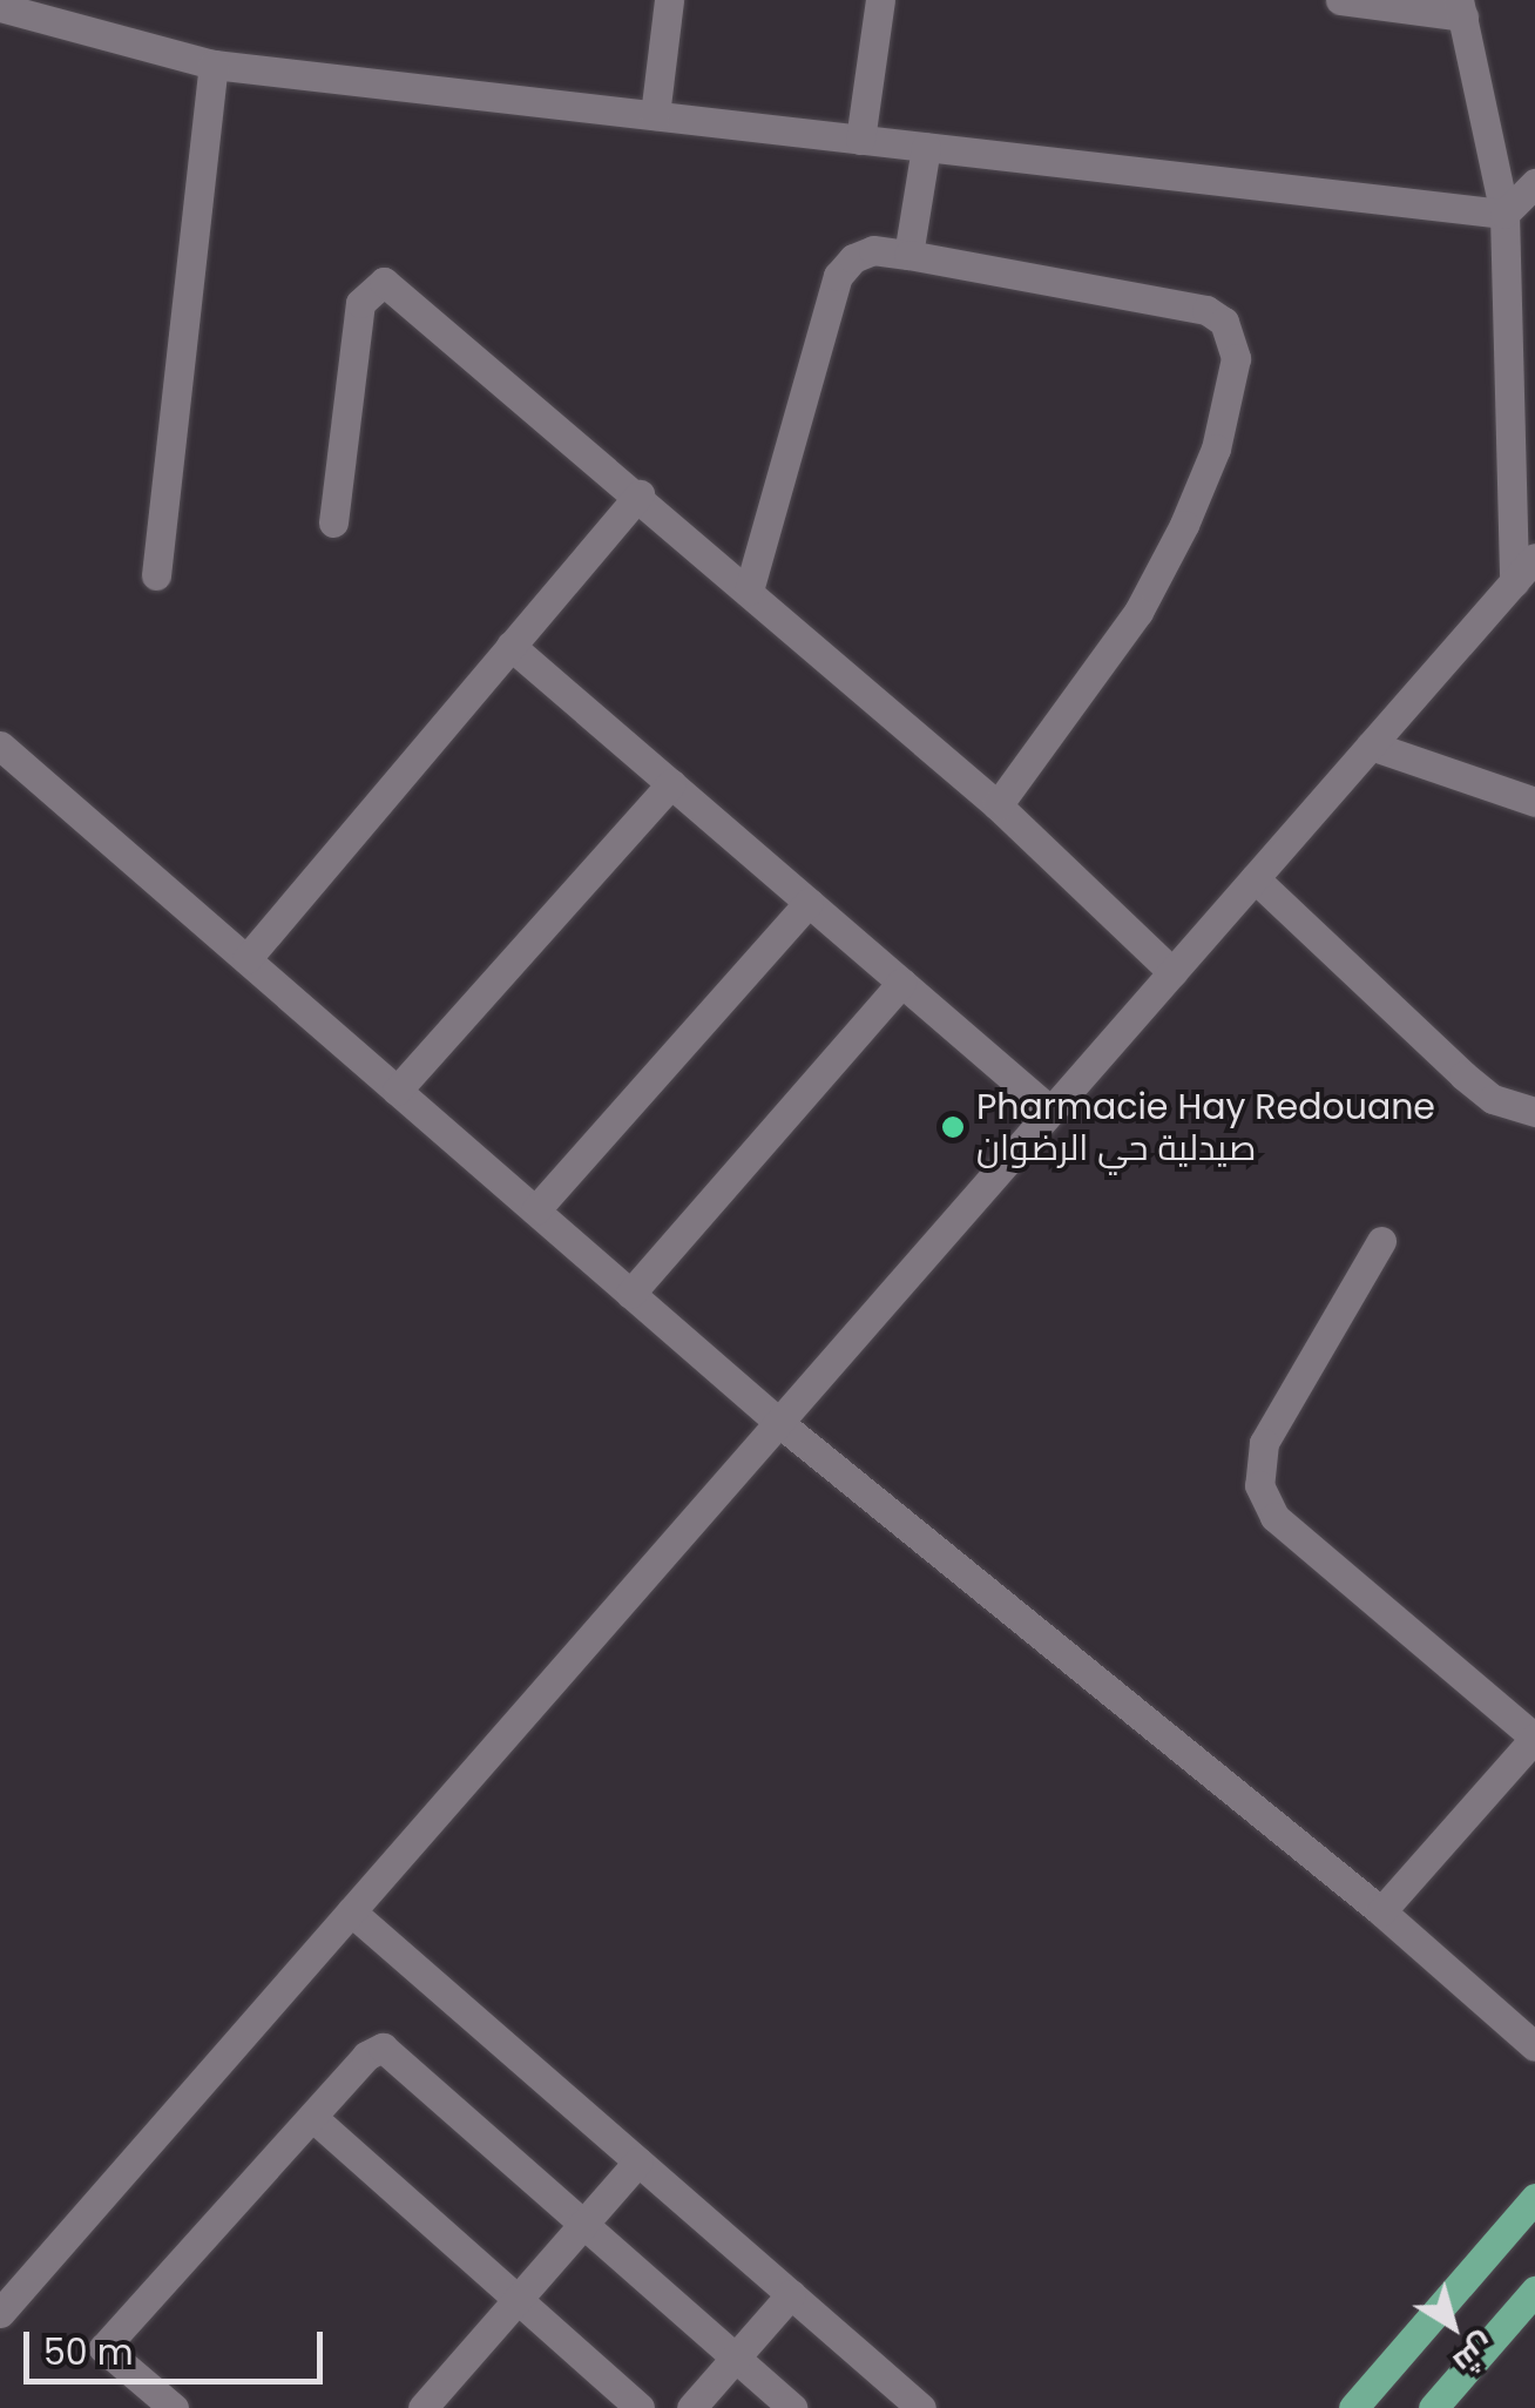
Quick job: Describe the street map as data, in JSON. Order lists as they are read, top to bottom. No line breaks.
{"places":["Pharmacie Hay Redouane صيدلية حي الرضوان"],"scale_bar":"50 m","north":"bottom right"}
